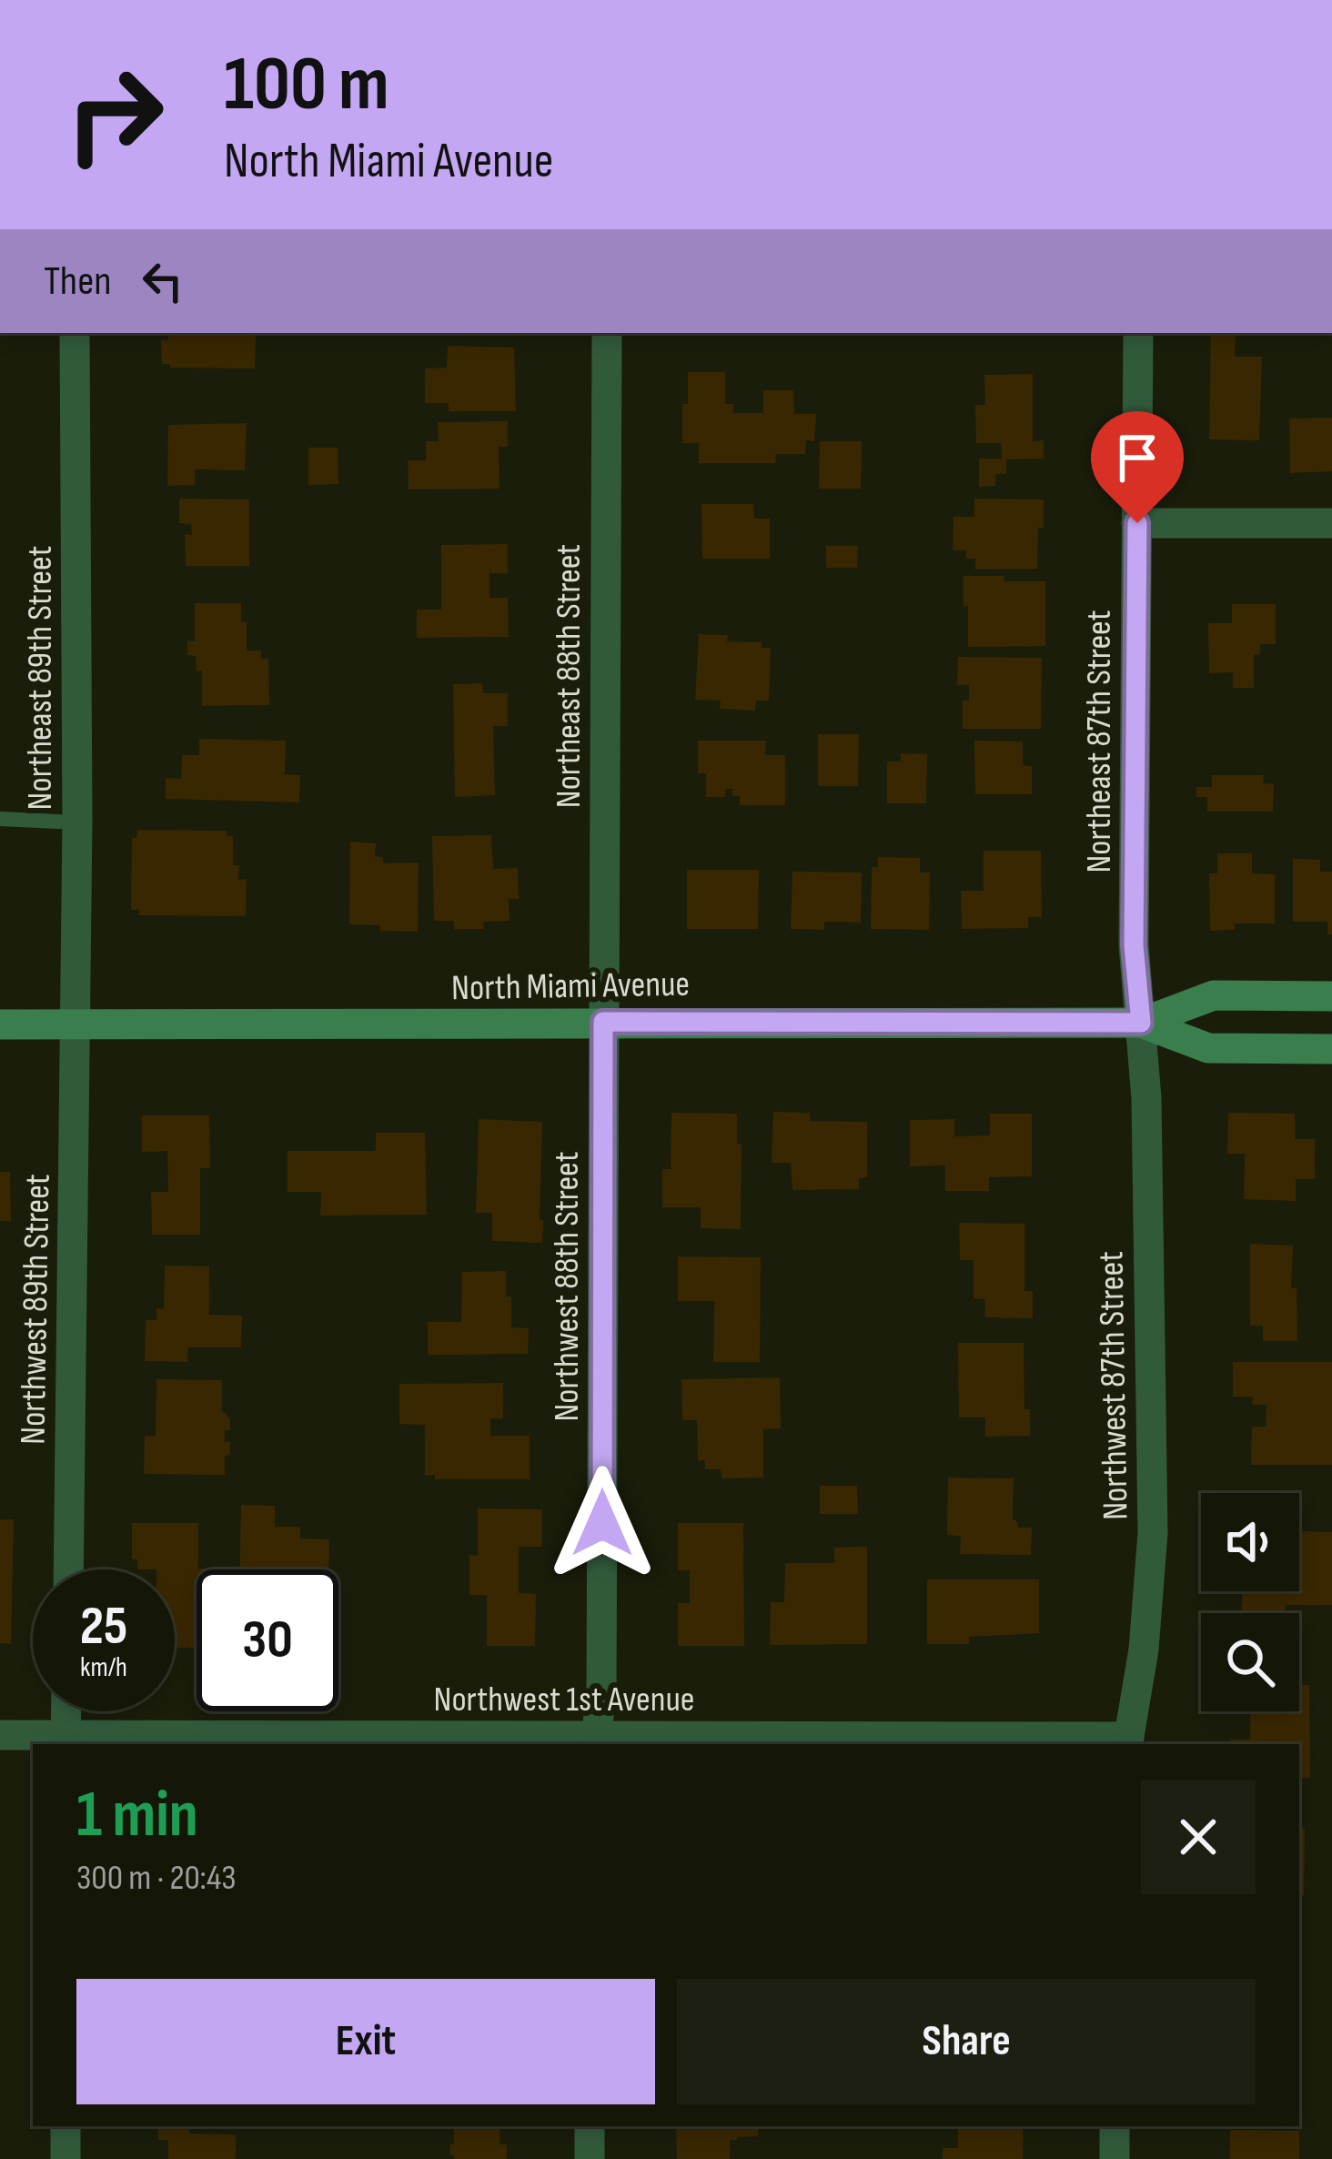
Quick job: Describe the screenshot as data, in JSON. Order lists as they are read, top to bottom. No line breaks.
{"streets":{"main road":["North Miami Avenue"],"street":["Northeast 88th Street","Northeast 89th Street","Northeast 87th Street","Northwest 88th Street","Northwest 89th Street","Northwest 87th Street","Northwest 1st Avenue"]},"crossings":[["Northeast 88th Street","North Miami Avenue"],["Northeast 88th Street","Northwest 88th Street"],["Northeast 89th Street","North Miami Avenue"],["Northeast 89th Street","Northwest 89th Street"],["Northeast 87th Street","North Miami Avenue"],["Northeast 87th Street","Northwest 87th Street"],["North Miami Avenue","Northwest 88th Street"],["North Miami Avenue","Northwest 89th Street"],["North Miami Avenue","Northwest 87th Street"],["Northwest 88th Street","Northwest 1st Avenue"],["Northwest 87th Street","Northwest 1st Avenue"]],"page":{"turn":["100 m","North Miami Avenue"],"then":"Then","speed":"25 km/h","limit":"30","heading":["1 min","300 m · 20:43"],"buttons":["Exit","Share"]}}
